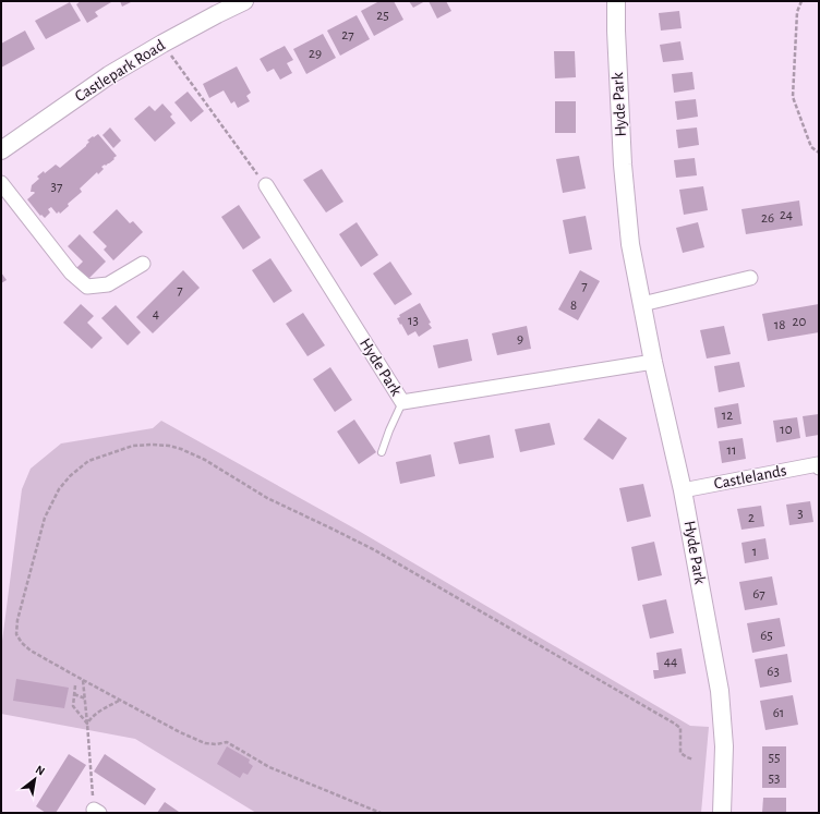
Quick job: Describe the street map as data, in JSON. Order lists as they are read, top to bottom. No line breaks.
{"streets":{"street":["Castlepark Road","Hyde Park","Castlelands"]},"crossings":[["Hyde Park","Castlelands"]],"house_numbers":["25","27","29","37","24","26","7","7","8","4","13","20","18","9","12","10","11","3","2","1","67","65","44","63","61","55","53"],"north":"top right"}
